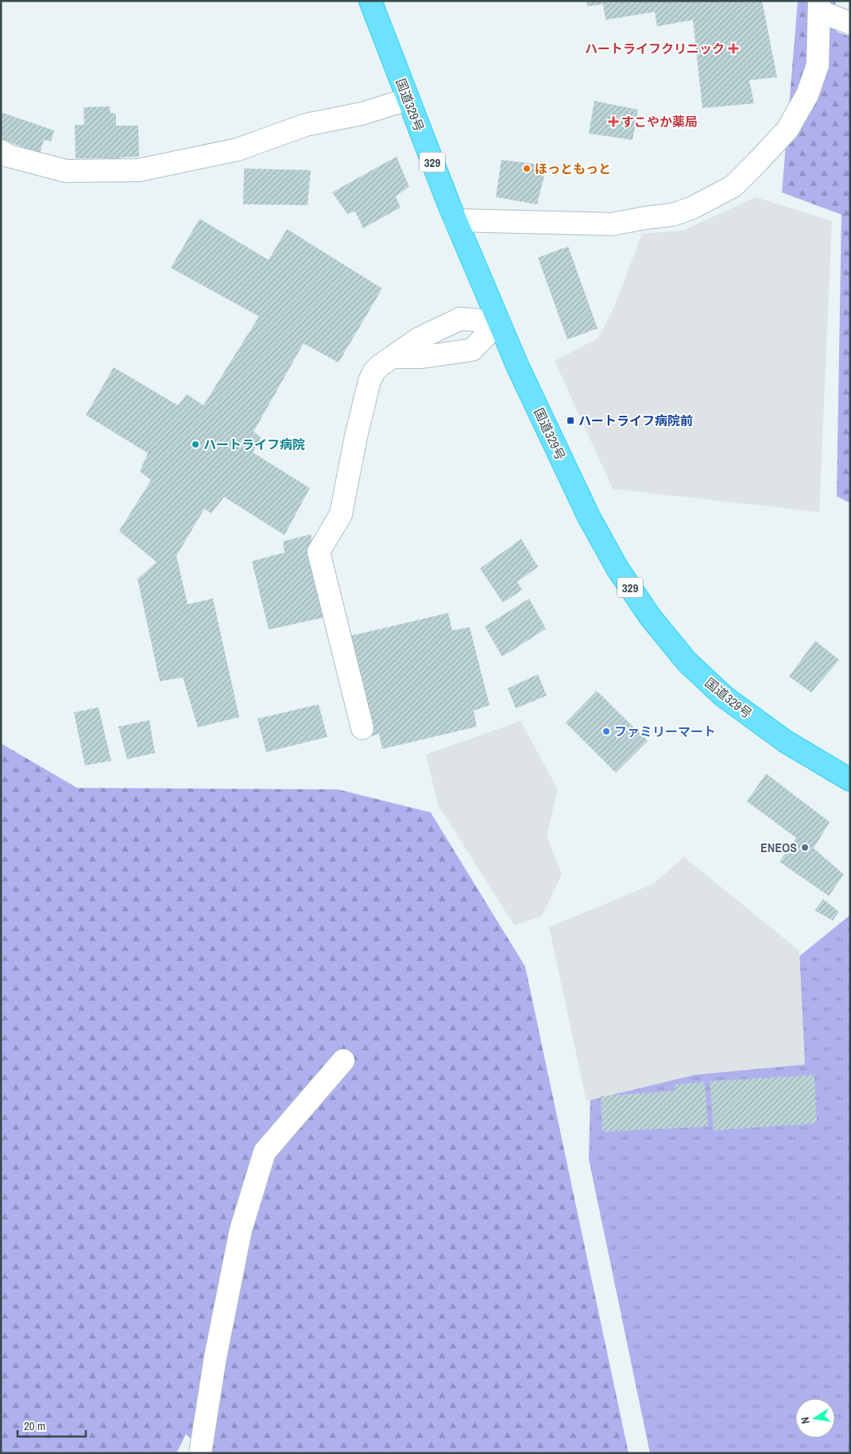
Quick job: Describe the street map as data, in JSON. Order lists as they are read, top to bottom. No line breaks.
{"streets":{"highway":["国道329号","329"]},"places":{"health":["ハートライフクリニック","すこやか薬局"],"other":["ほっともっと","ハートライフ病院","ファミリーマート","ENEOS"],"transit":["ハートライフ病院前"]},"scale_bar":"20 m","north":"left"}
